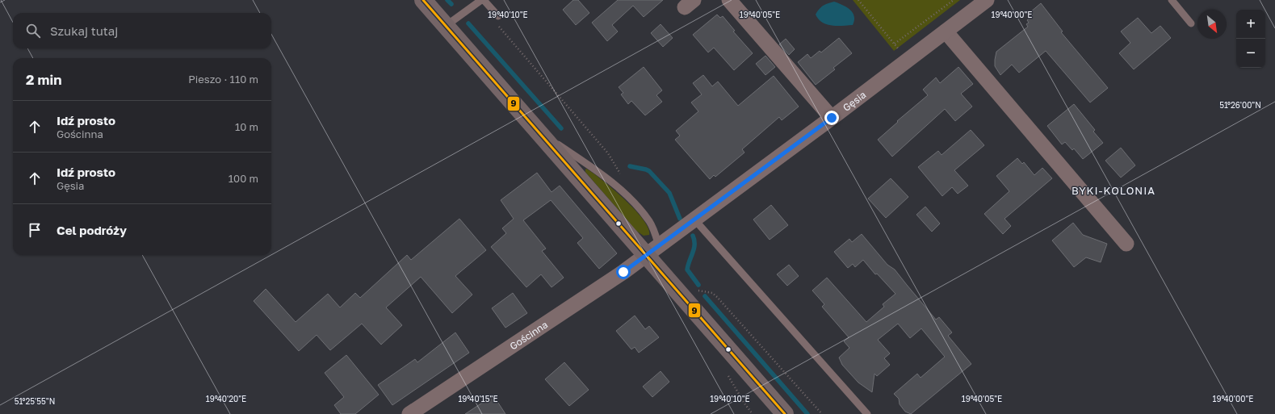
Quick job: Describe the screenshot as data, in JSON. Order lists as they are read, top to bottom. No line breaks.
{"streets":{"street":["Gęsia","Gościnna"]},"crossings":[["Gęsia","Gościnna"]],"districts":["BYKI-KOLONIA"],"lines":["transit line 9"],"north":"bottom right","page":{"map_buttons":["+","−"],"search":"Szukaj tutaj","heading":["2 min","Pieszo · 110 m"],"list":[["Idź prosto","Gościnna","10 m"],["Idź prosto","Gęsia","100 m"],"Cel podróży"]},"coordinates":["19°40'05\"E","19°40'00\"E","19°40'10\"E","51°26'00\"N","19°40'20\"E","19°40'15\"E","51°25'55\"N"]}
